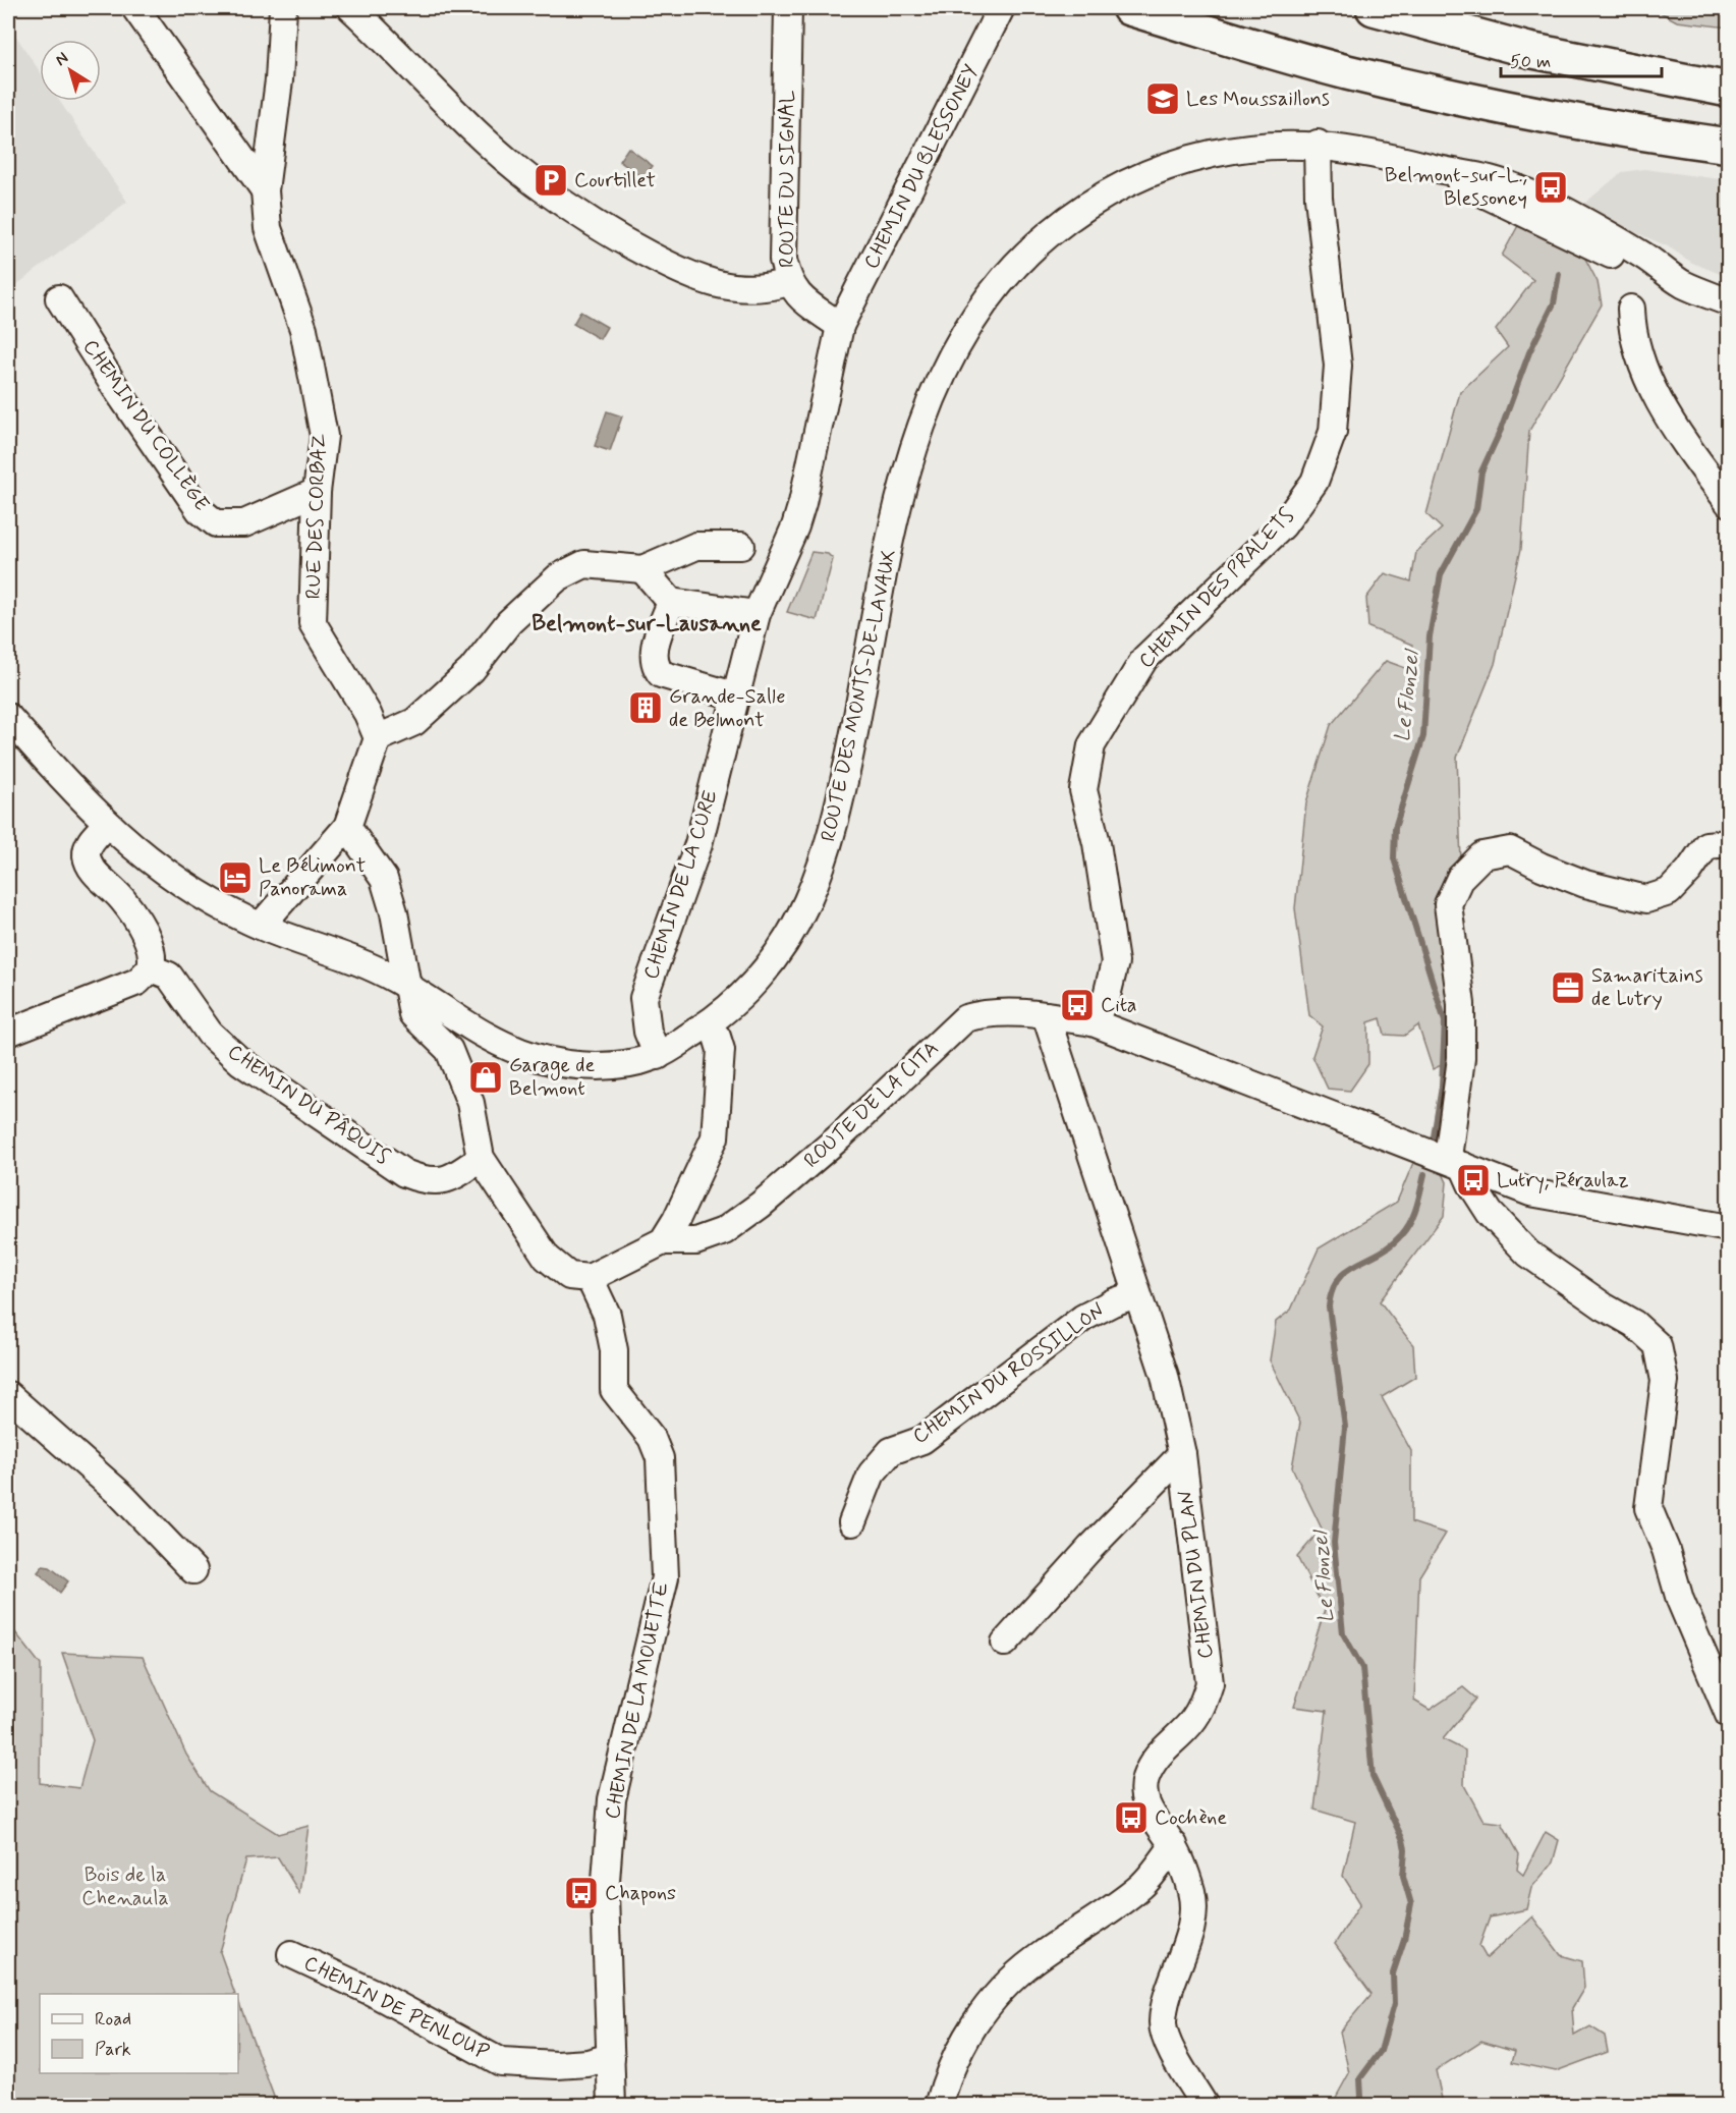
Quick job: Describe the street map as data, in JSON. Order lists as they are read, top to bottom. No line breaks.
{"streets":{"street":["CHEMIN DU BLESSONEY","ROUTE DU SIGNAL","CHEMIN DU COLLÈGE","RUE DES CORBAZ","CHEMIN DES PRALETS","ROUTE DES MONTS-DE-LAVAUX","CHEMIN DE LA CURE","CHEMIN DU PÂQUIS","ROUTE DE LA CITA","CHEMIN DU ROSSILLON","CHEMIN DU PLAN","CHEMIN DE LA MOUETTE","CHEMIN DE PENLOUP"]},"crossings":[["CHEMIN DU BLESSONEY","ROUTE DU SIGNAL"],["CHEMIN DU BLESSONEY","CHEMIN DE LA CURE"],["ROUTE DU SIGNAL","CHEMIN DE LA CURE"],["CHEMIN DU COLLÈGE","RUE DES CORBAZ"],["CHEMIN DES PRALETS","ROUTE DES MONTS-DE-LAVAUX"],["CHEMIN DES PRALETS","ROUTE DE LA CITA"],["ROUTE DES MONTS-DE-LAVAUX","CHEMIN DE LA CURE"],["ROUTE DE LA CITA","CHEMIN DU PLAN"],["CHEMIN DU ROSSILLON","CHEMIN DU PLAN"],["CHEMIN DE LA MOUETTE","CHEMIN DE PENLOUP"]],"districts":["Belmont-sur-Lausanne"],"water":["Le Flonzel"],"parks":["Bois de la Chenaula"],"places":{"school or university":["Les Moussaillons"],"parking":["Courtillet"],"bus stop":["Belmont-sur-L., Blessoney","Cita","Lutry, Péraulaz","Cochène","Chapons"],"building":["Grande-Salle de Belmont"],"hotel":["Le Bélimont Panorama"],"office":["Samaritains de Lutry"],"shop":["Garage de Belmont"]},"legend":["Road","Park"],"scale_bar":"50 m","north":"top left"}
